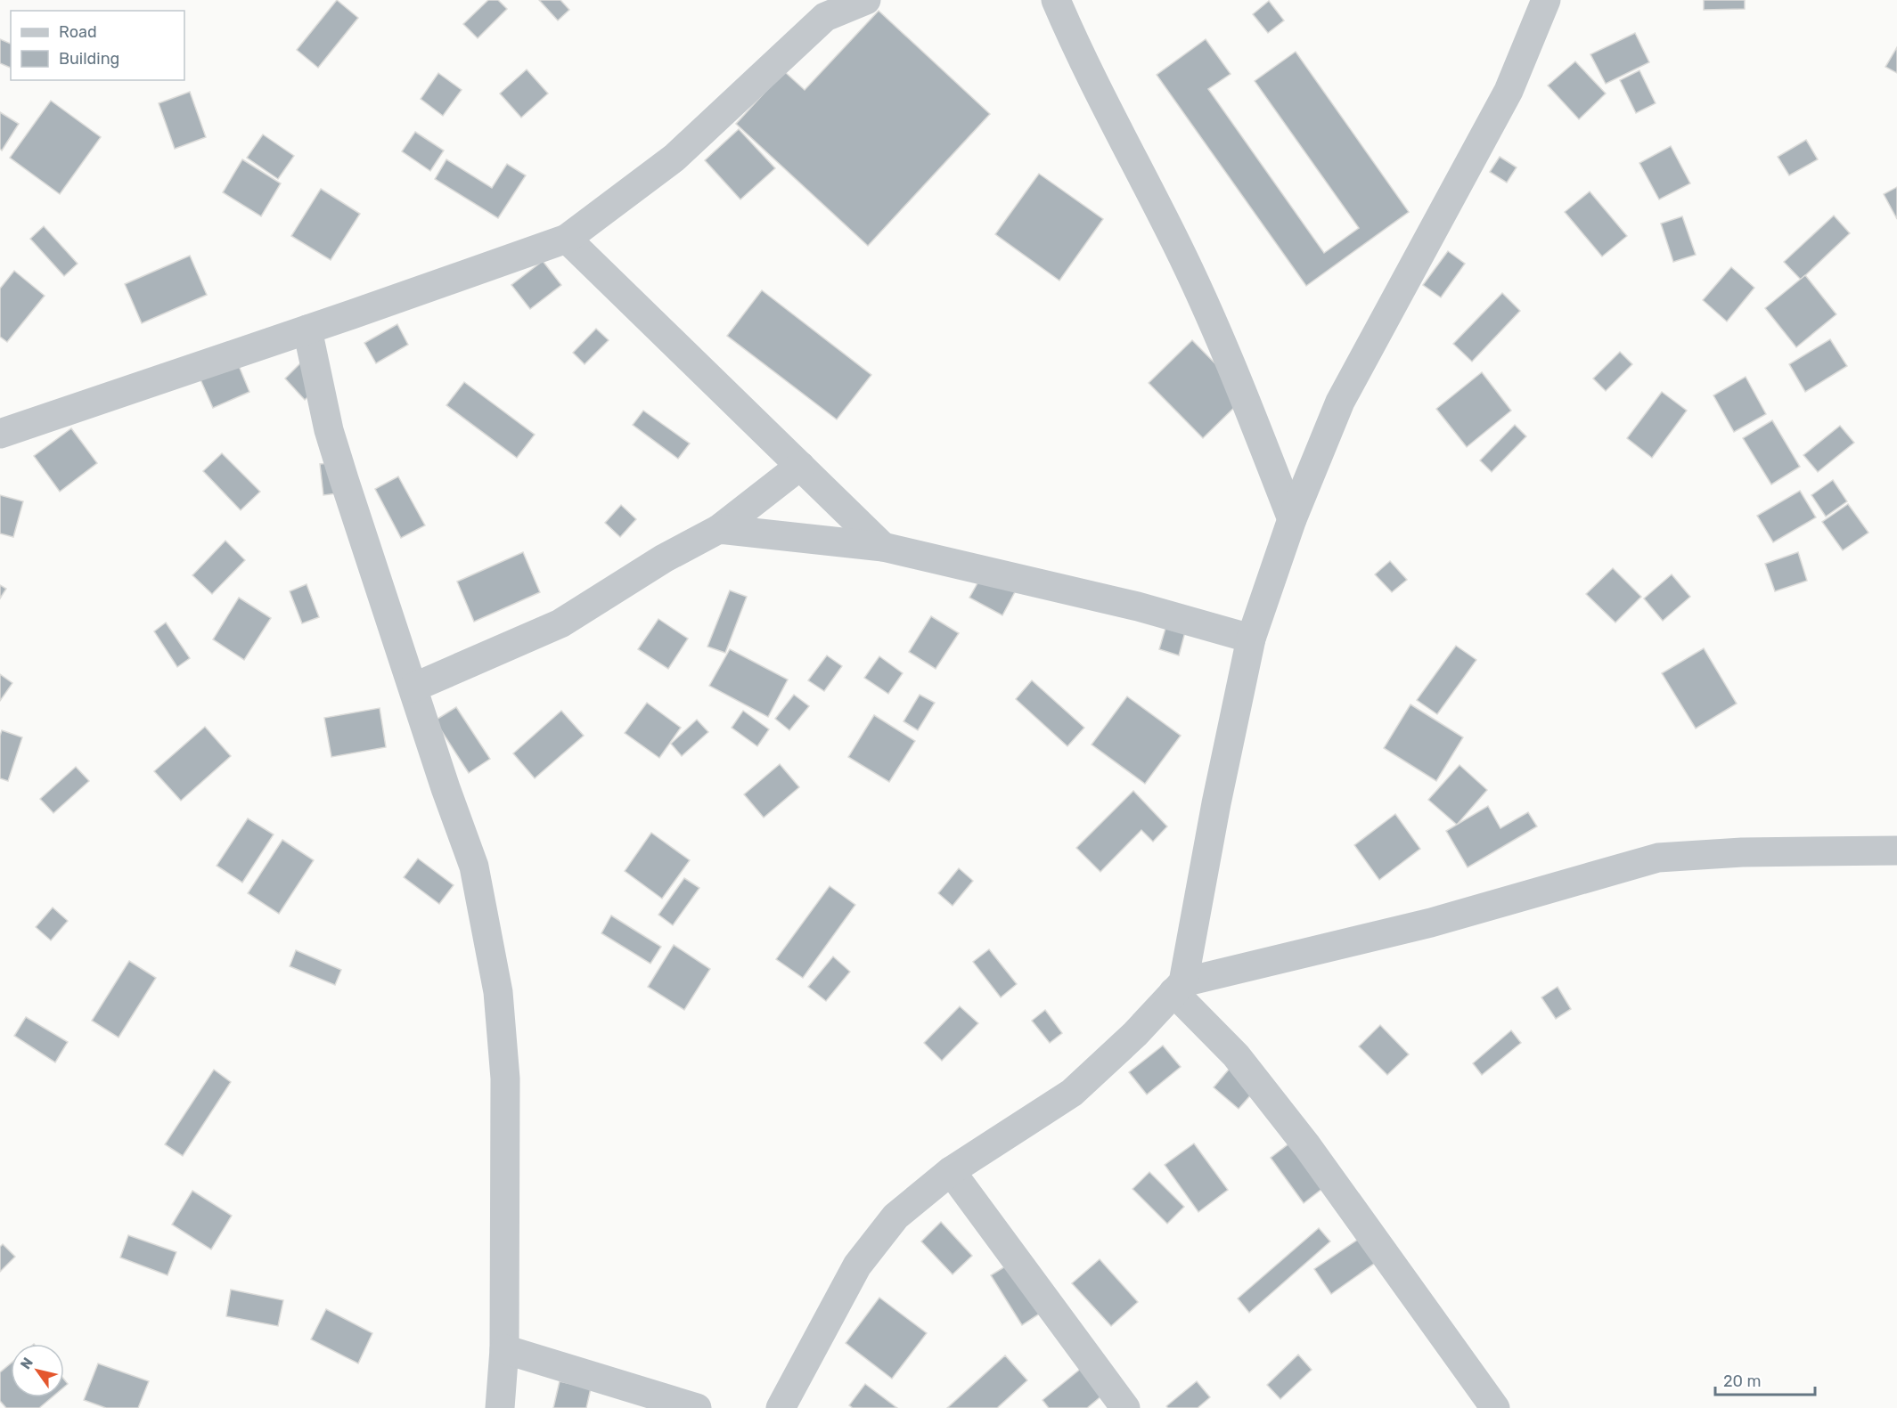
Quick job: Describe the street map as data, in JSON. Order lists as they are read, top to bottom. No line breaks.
{"legend":["Road","Building"],"scale_bar":"20 m","north":"top left"}
